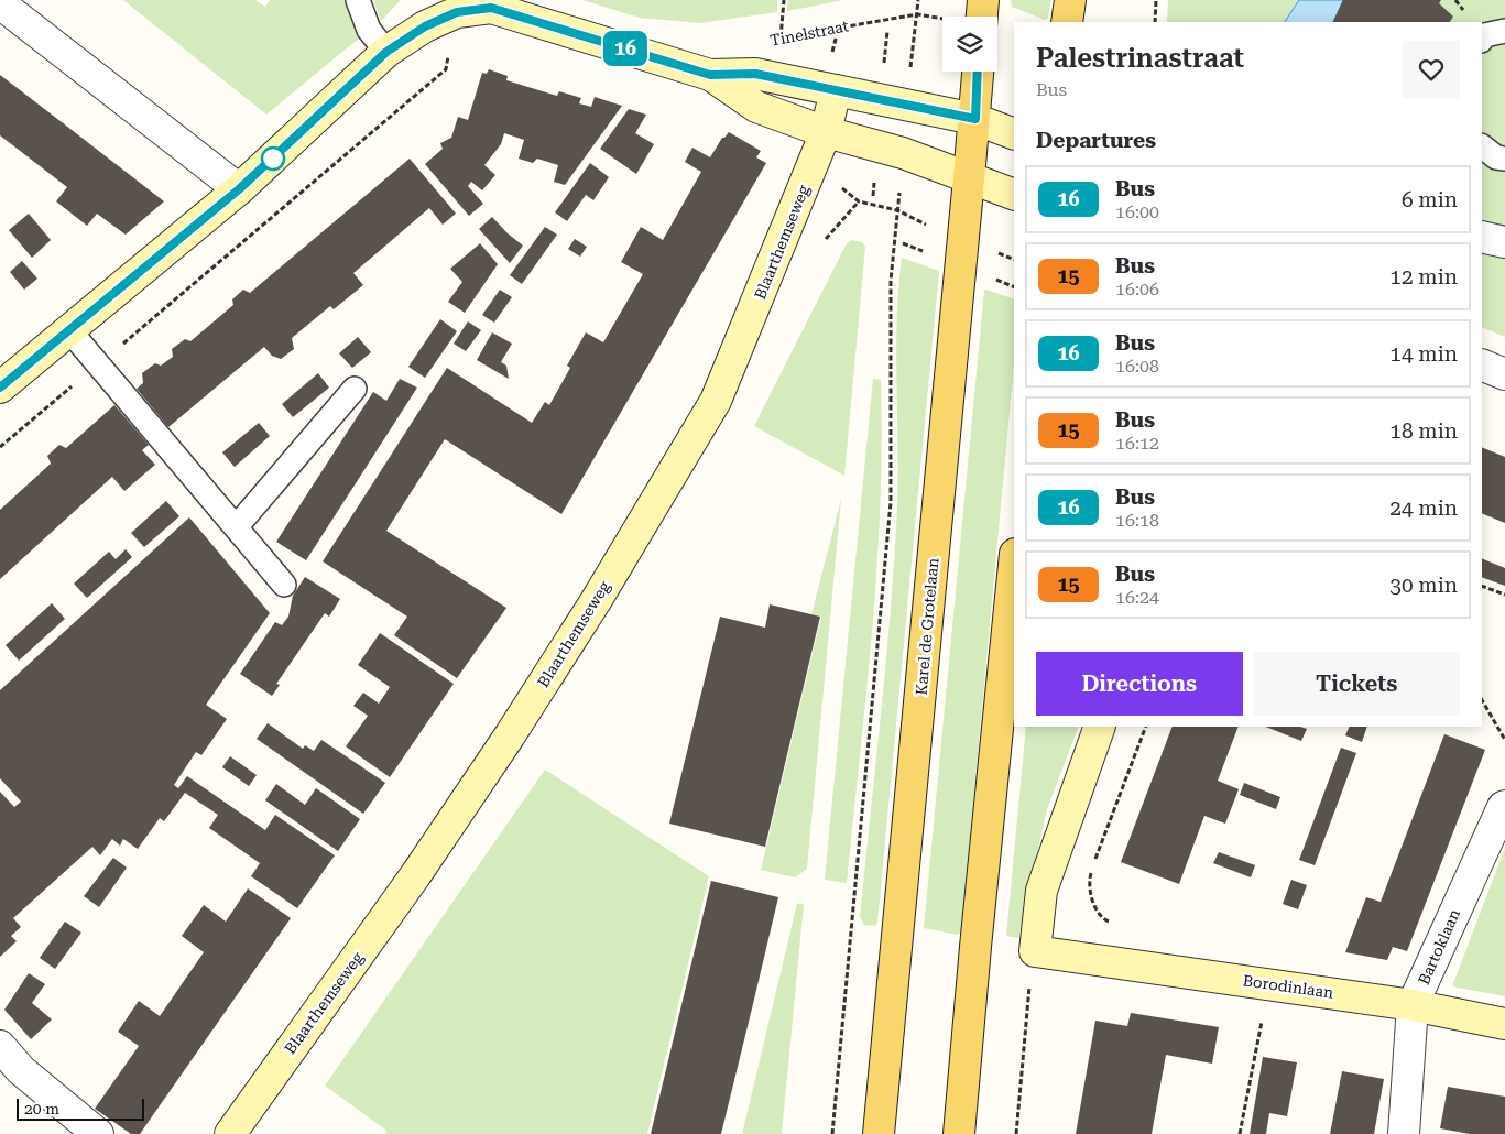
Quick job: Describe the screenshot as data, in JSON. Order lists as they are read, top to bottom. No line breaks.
{"streets":{"main road":["Karel de Grotelaan"],"street":["Blaarthemseweg","Bartoklaan","Borodinlaan"],"path":["Tinelstraat"]},"crossings":[["Bartoklaan","Borodinlaan"]],"lines":["bus line 16"],"scale_bar":"20 m","page":{"on_map":"16","heading":[["Palestrinastraat","Bus"],"Departures"],"list":[{"mark":"16","name":"Bus","note":"16:00","value":"6 min"},{"mark":"15","name":"Bus","note":"16:06","value":"12 min"},{"mark":"16","name":"Bus","note":"16:08","value":"14 min"},{"mark":"15","name":"Bus","note":"16:12","value":"18 min"},{"mark":"16","name":"Bus","note":"16:18","value":"24 min"},{"mark":"15","name":"Bus","note":"16:24","value":"30 min"}],"buttons":["Directions","Tickets"],"scale":"20 m"}}
